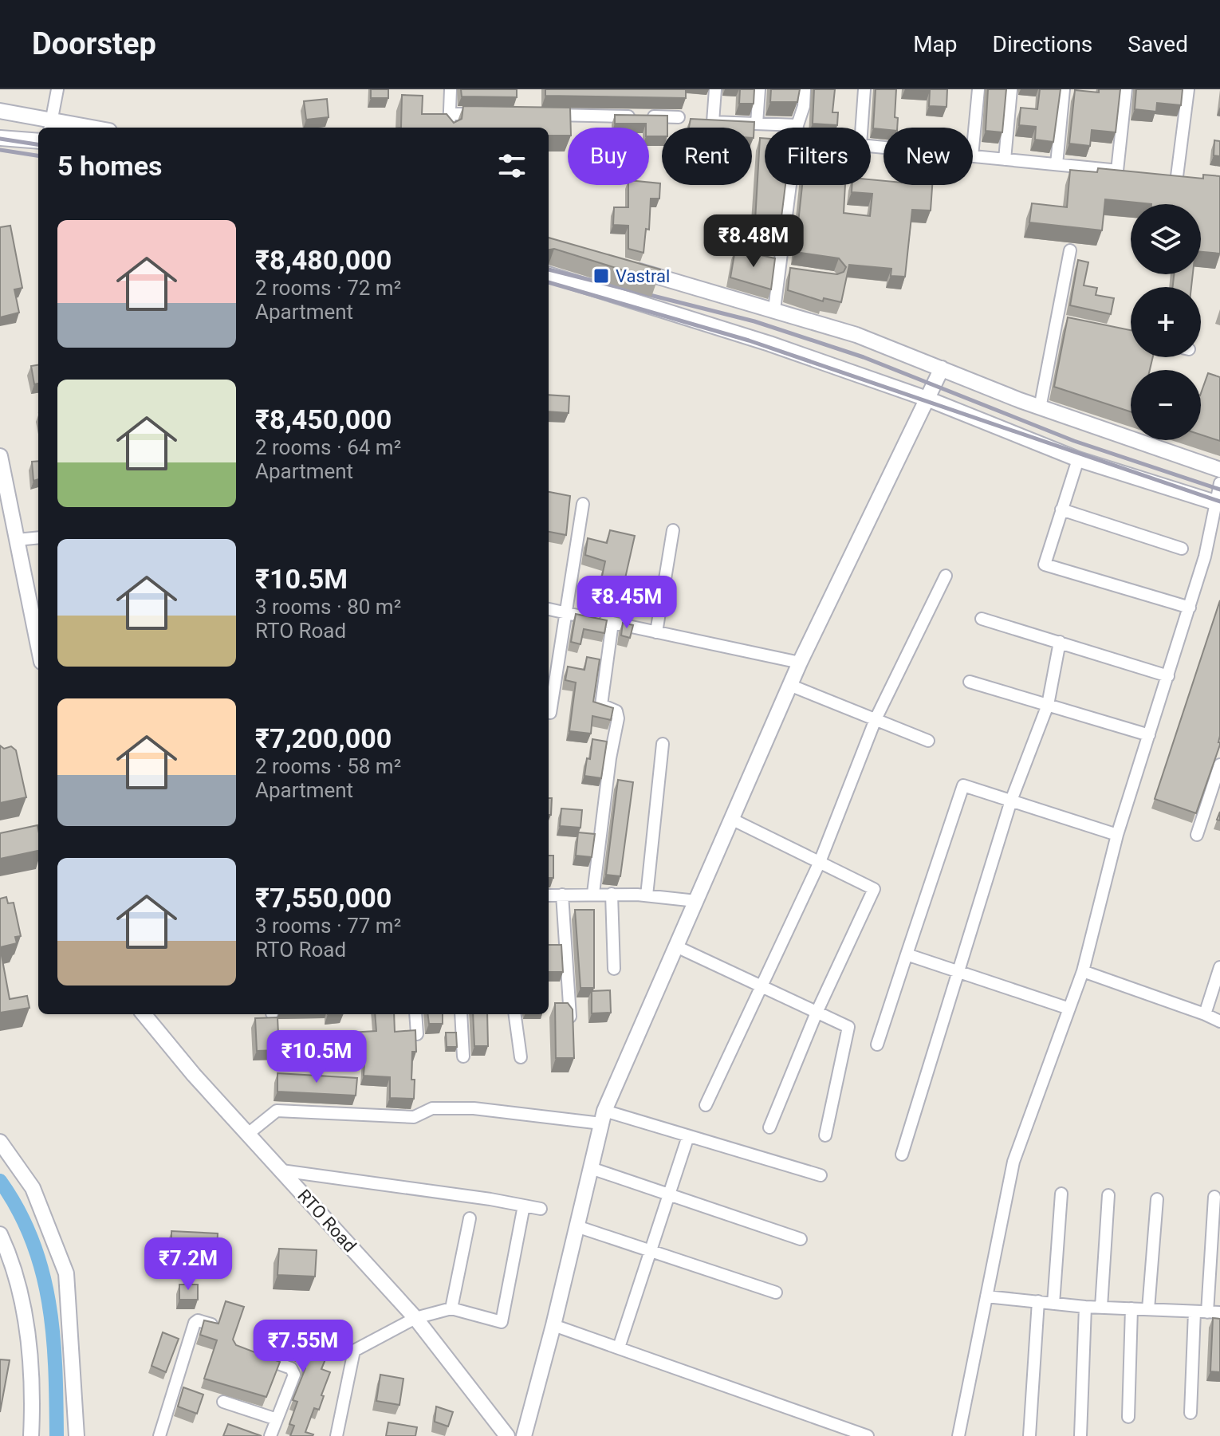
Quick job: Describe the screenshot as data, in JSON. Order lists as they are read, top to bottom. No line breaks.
{"streets":{"street":["RTO Road"]},"places":{"transit":["Vastral"]},"page":{"header":"Doorstep","nav":["Map","Directions","Saved"],"chip":["Buy","Rent","Filters","New"],"heading":"5 homes","map_buttons":["+","−"],"list":[{"name":"₹8,480,000","note":"2 rooms · 72 m² · Apartment"},{"name":"₹8,450,000","note":"2 rooms · 64 m² · Apartment"},{"name":"₹10.5M","note":"3 rooms · 80 m² · RTO Road"},{"name":"₹7,200,000","note":"2 rooms · 58 m² · Apartment"},{"name":"₹7,550,000","note":"3 rooms · 77 m² · RTO Road"}],"price":["₹8.48M","₹8.45M","₹10.5M","₹7.2M","₹7.55M"]}}
